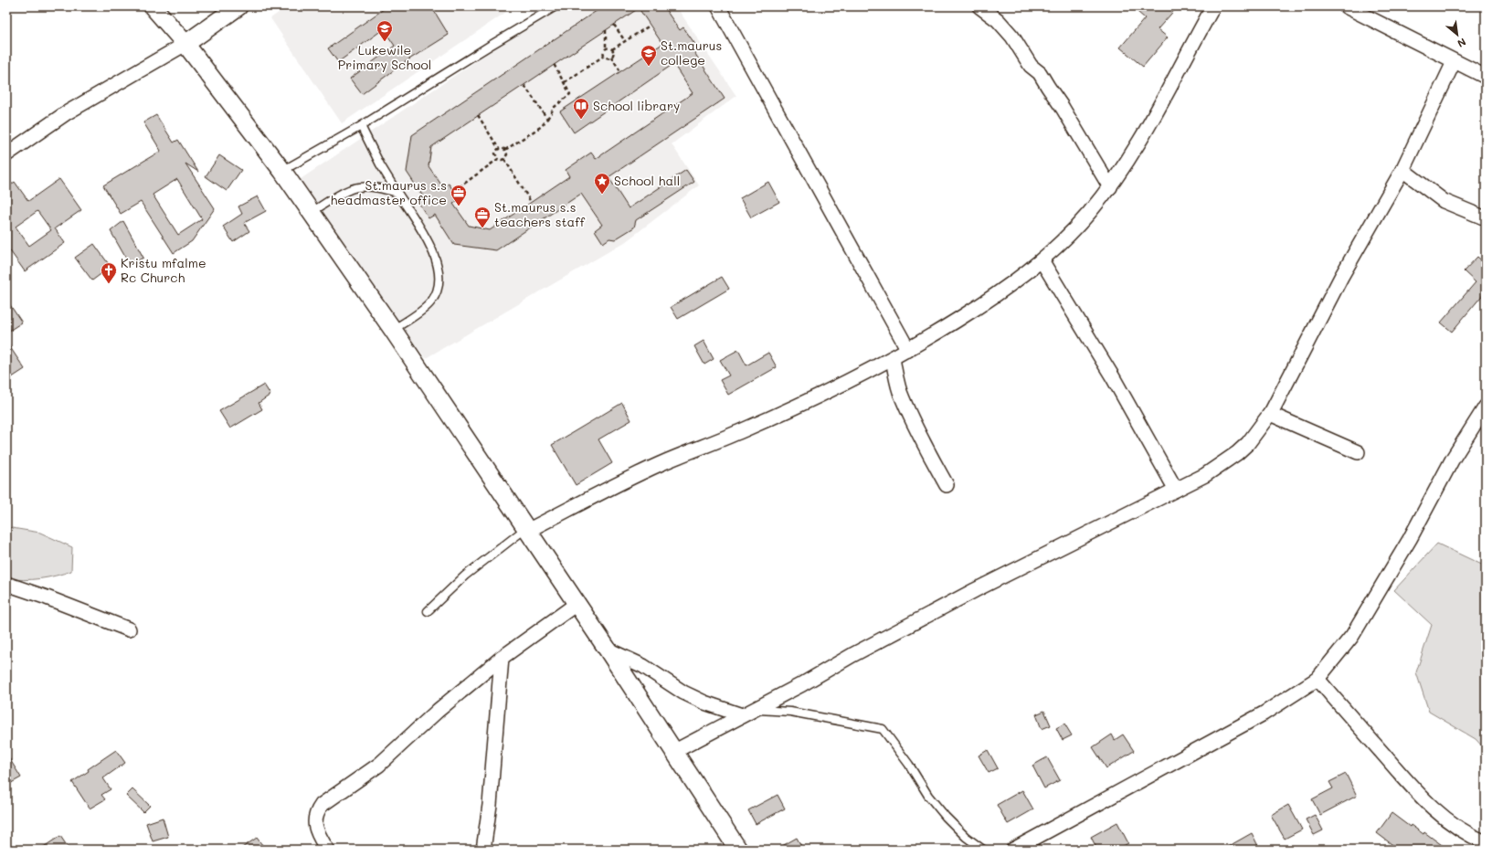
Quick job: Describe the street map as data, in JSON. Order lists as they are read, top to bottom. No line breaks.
{"places":{"school or university":["Lukewile Primary School","St.maurus college"],"library":["School library"],"place":["School hall"],"office":["St.maurus s.s headmaster office","St.maurus s.s teachers staff"],"church":["Kristu mfalme Rc Church"]},"north":"bottom right"}
